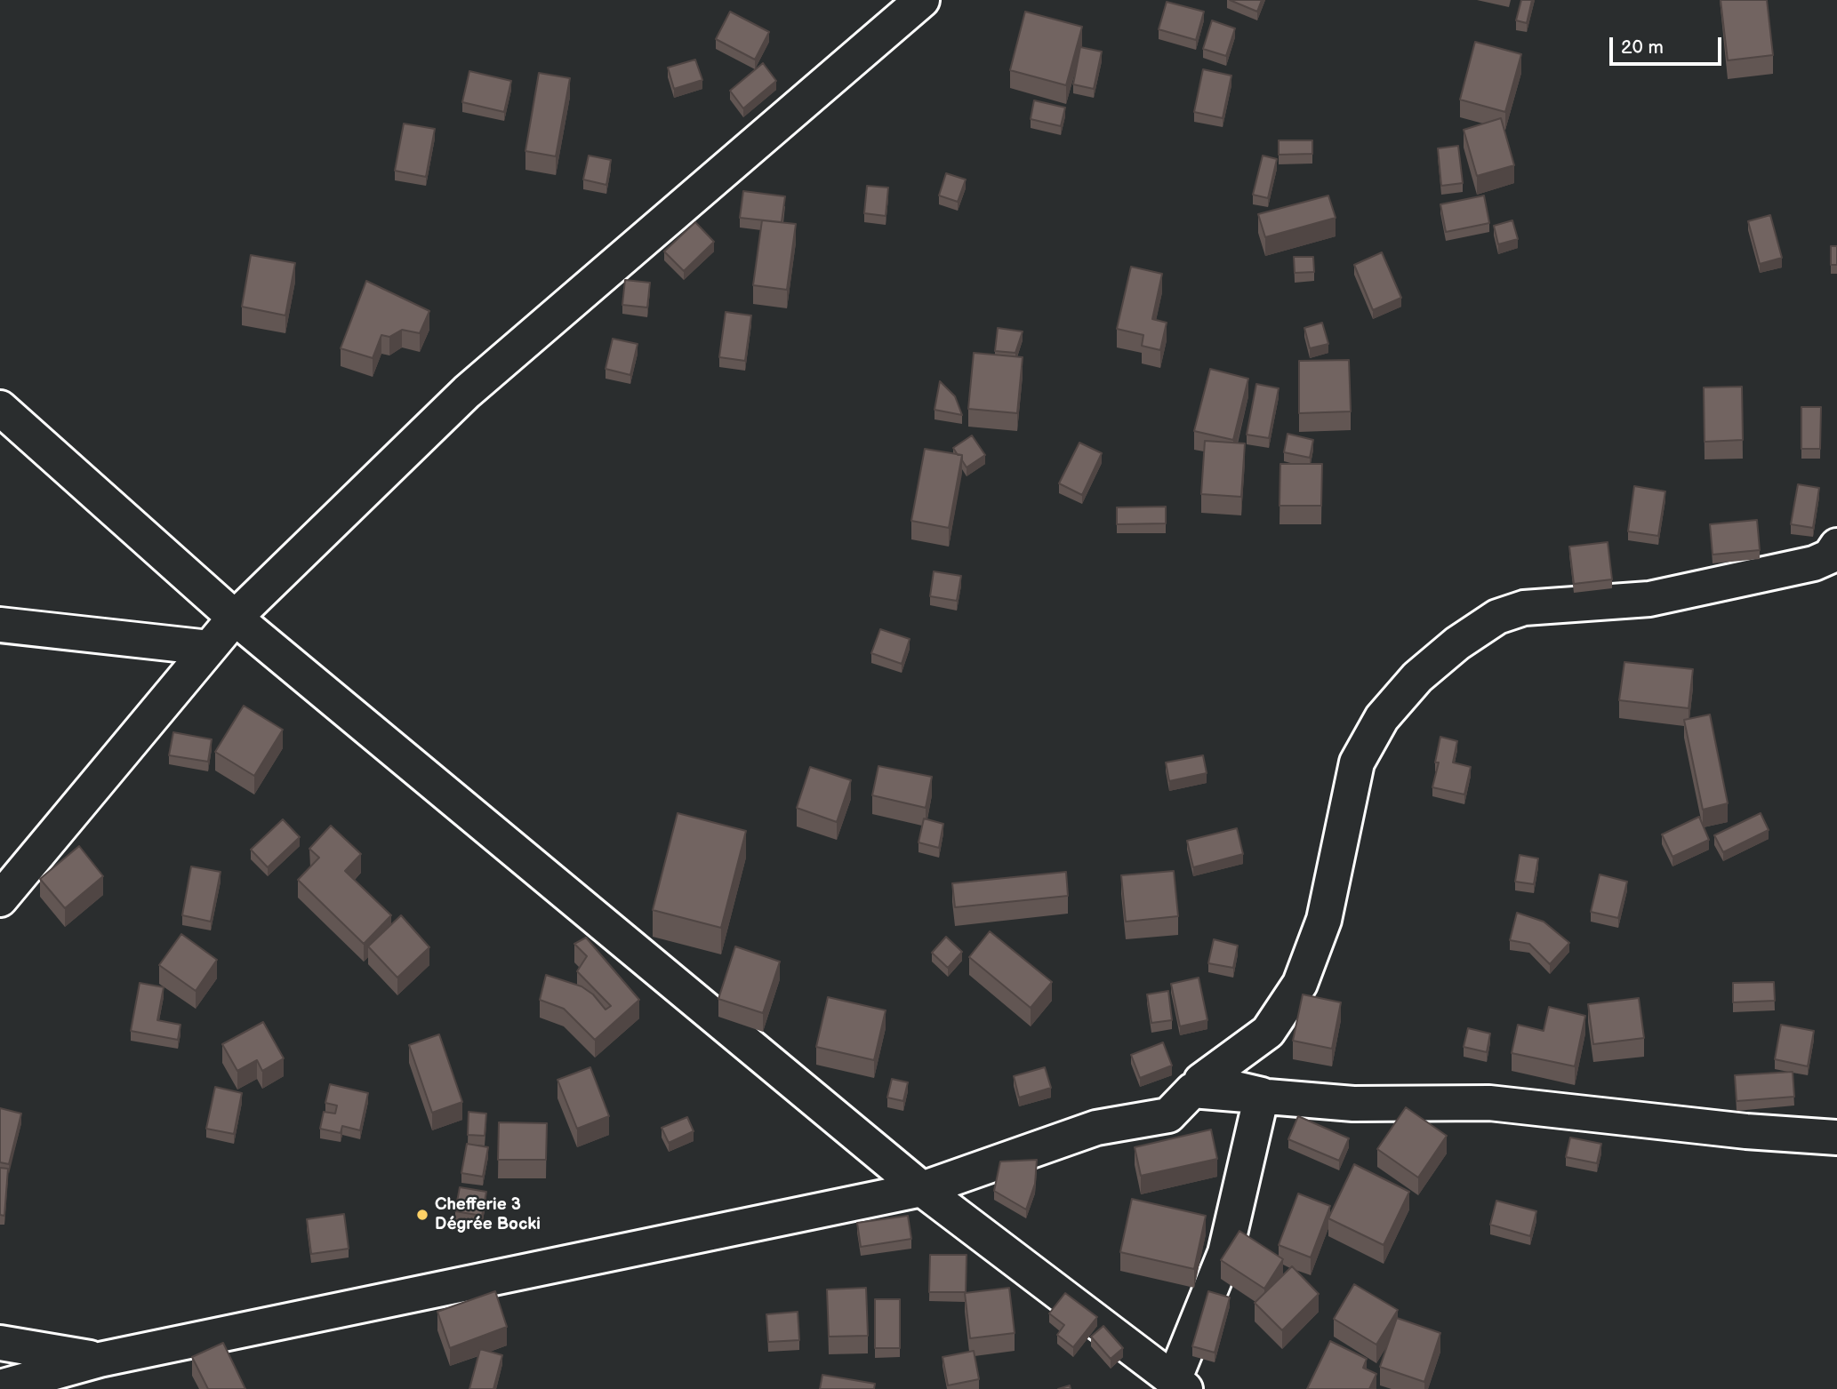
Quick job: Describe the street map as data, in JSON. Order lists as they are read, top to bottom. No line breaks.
{"places":["Chefferie 3 Dégrée Bocki"],"scale_bar":"20 m"}
